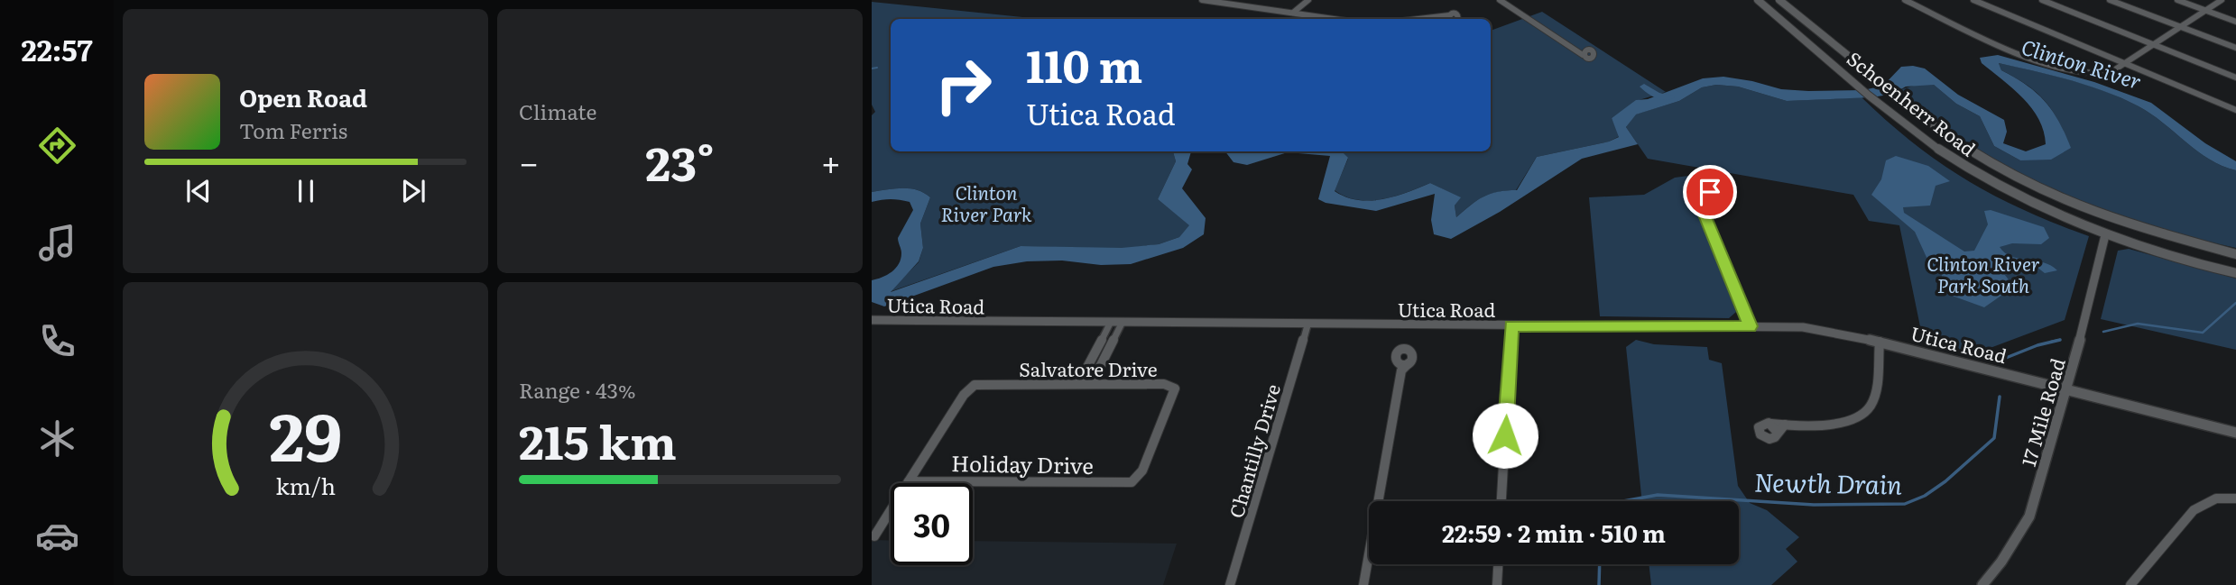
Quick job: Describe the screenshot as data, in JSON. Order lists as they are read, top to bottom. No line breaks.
{"streets":{"main road":["Schoenherr Road"],"street":["Utica Road","Salvatore Drive","17 Mile Road","Chantilly Drive","Holiday Drive"]},"crossings":[["Schoenherr Road","17 Mile Road"],["Utica Road","17 Mile Road"],["Utica Road","Chantilly Drive"],["Salvatore Drive","Holiday Drive"]],"water":["Clinton River","Newth Drain"],"parks":["Clinton River Park","Clinton River Park South"],"page":{"tabs":"22:57","tile":["Climate",["Range · 43%","215 km"]],"turn":["110 m","Utica Road"],"song":["Open Road","Tom Ferris"],"heat":["−","23°","+"],"limit":"30","trip":"22:59 · 2 min · 510 m","gauge":["29","km/h"]}}
